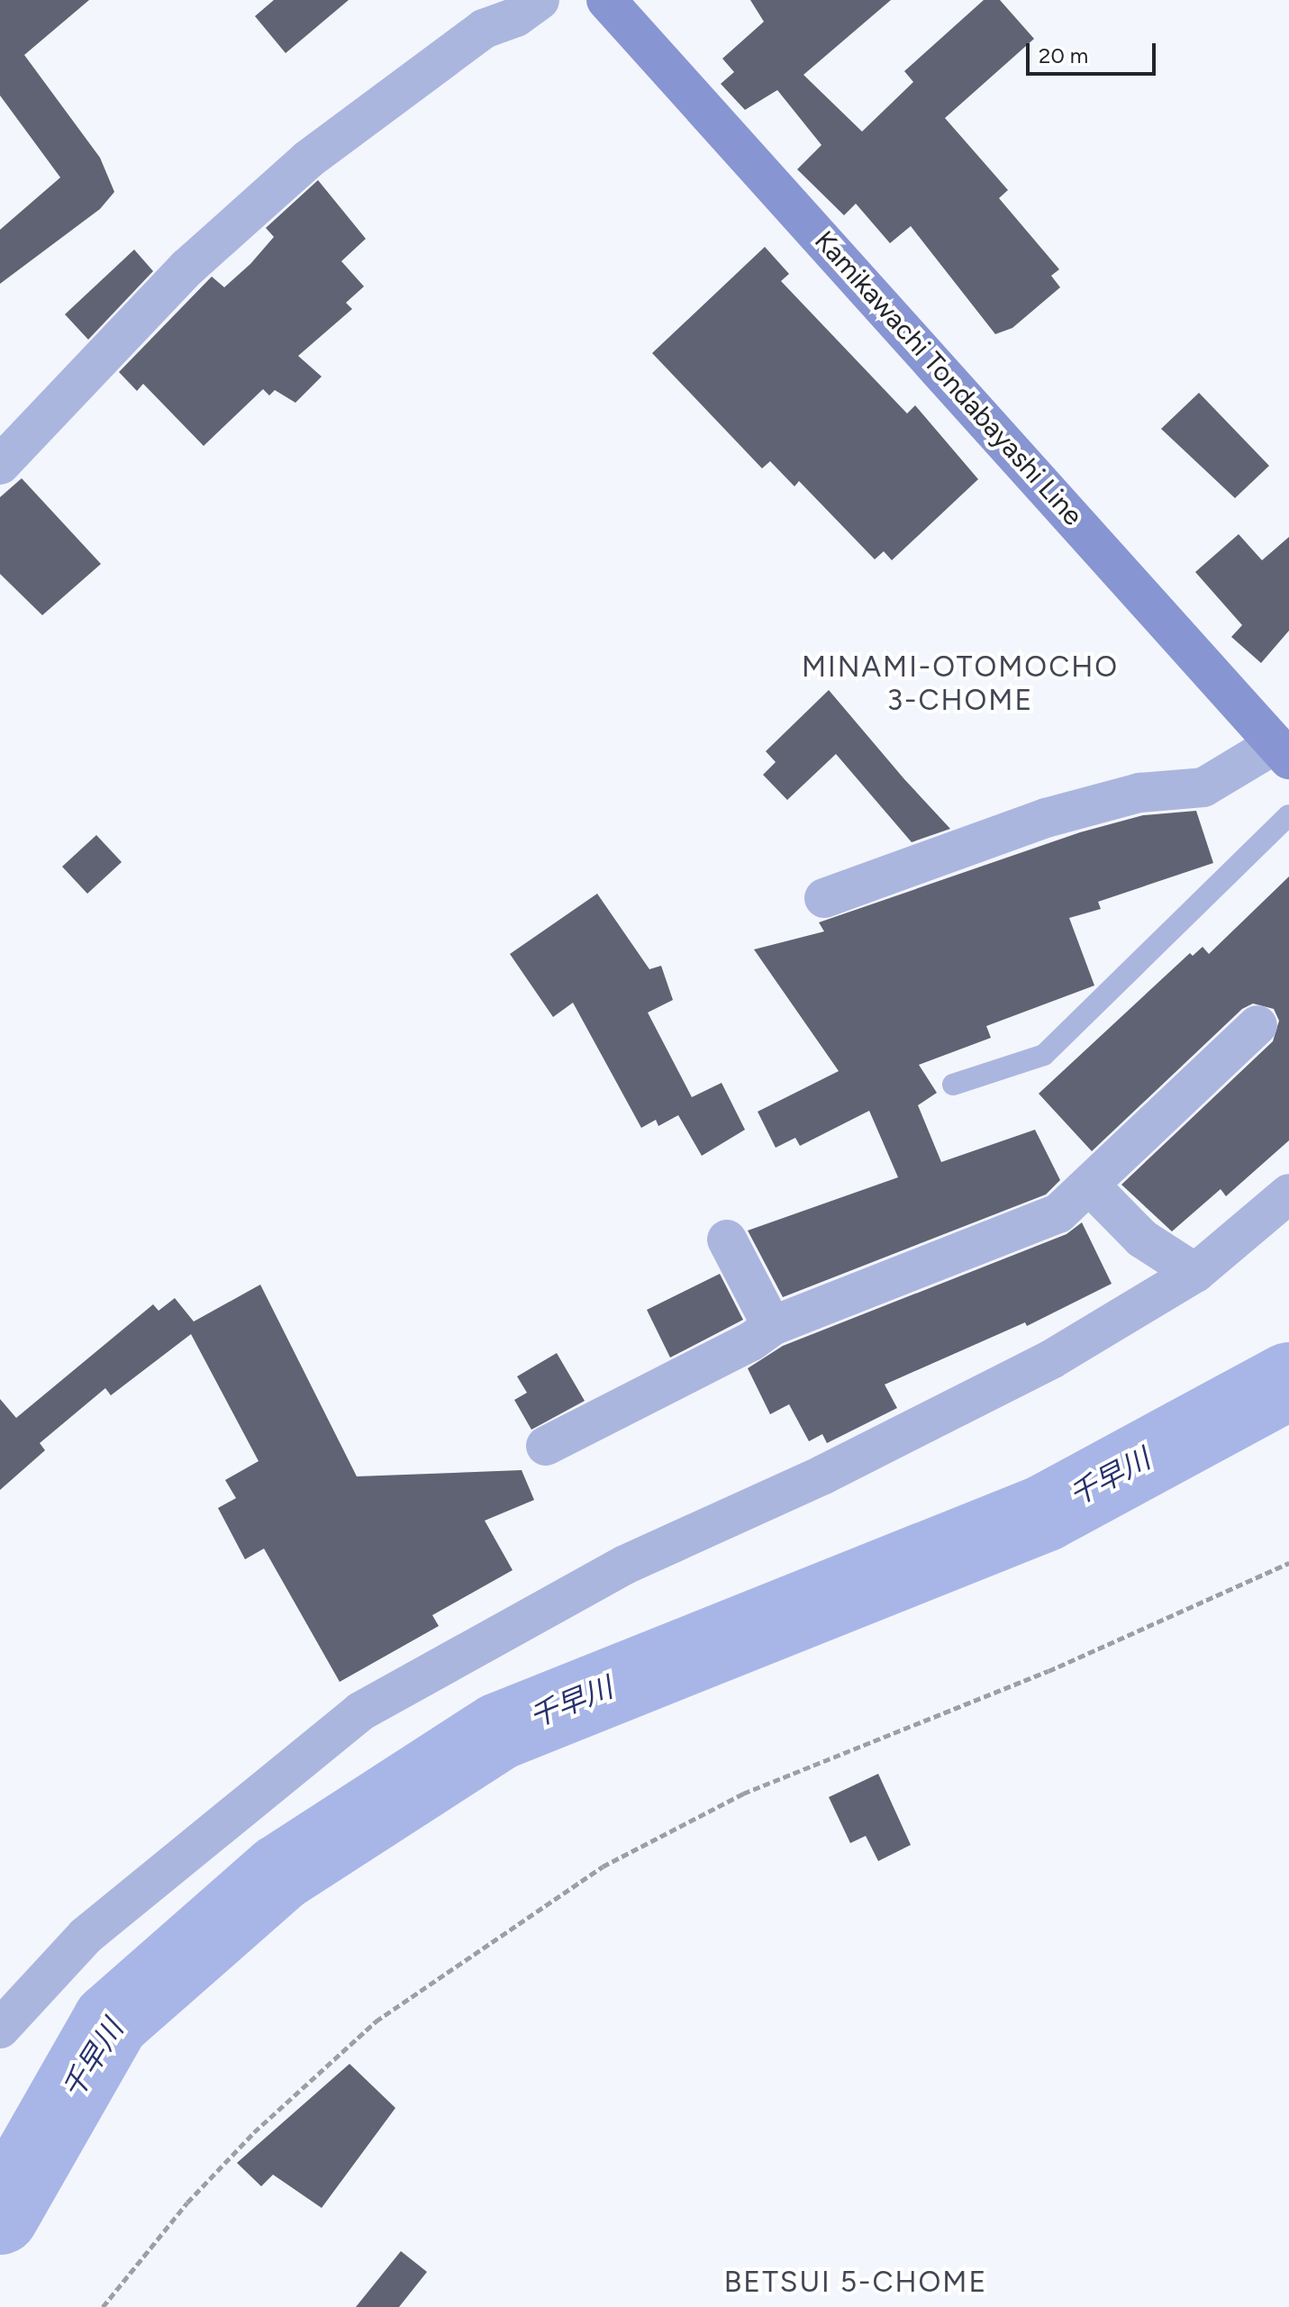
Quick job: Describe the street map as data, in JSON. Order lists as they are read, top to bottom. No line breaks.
{"streets":{"main road":["Kamikawachi Tondabayashi Line"]},"districts":["MINAMI-OTOMOCHO 3-CHOME","BETSUI 5-CHOME"],"water":["千早川"],"scale_bar":"20 m"}
